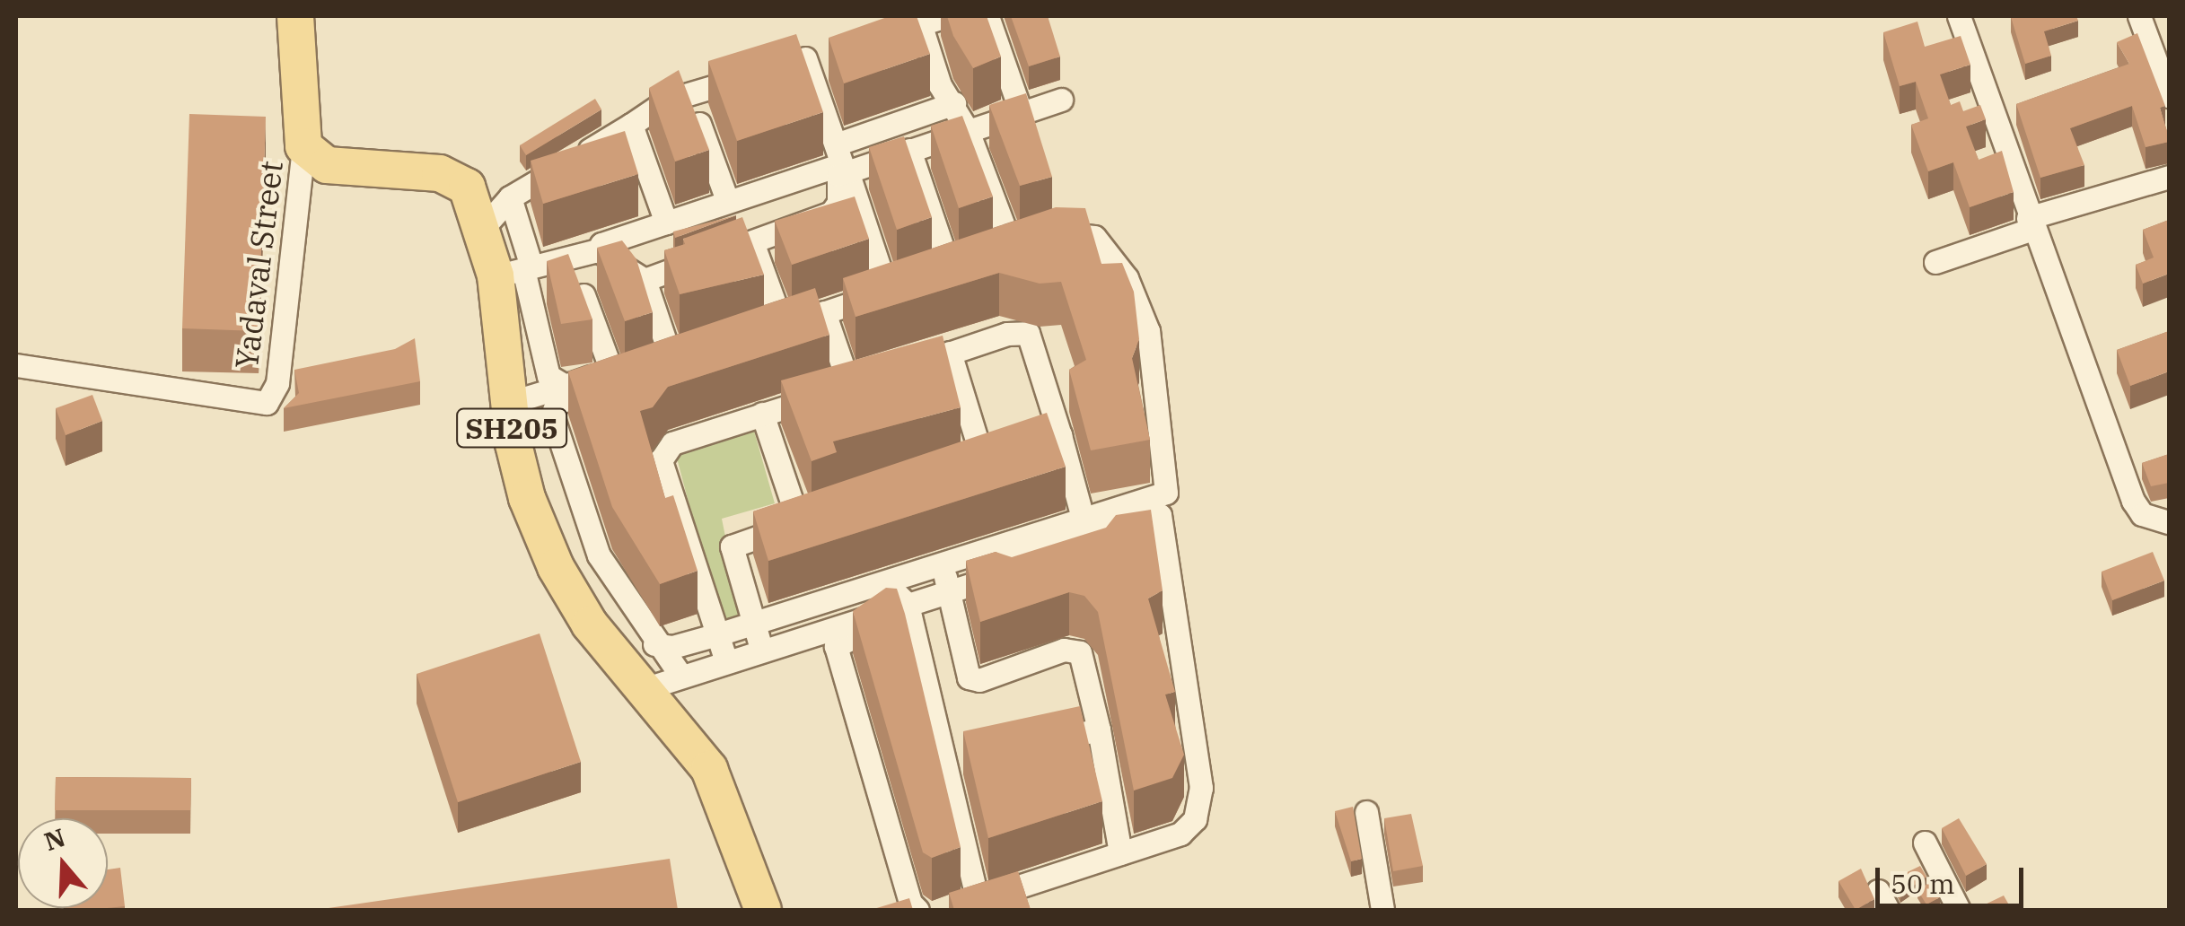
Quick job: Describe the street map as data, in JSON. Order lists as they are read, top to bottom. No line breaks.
{"streets":{"main road":["SH205"],"street":["Yadaval Street"]},"crossings":[["Yadaval Street","SH205"]],"scale_bar":"50 m","north":"top"}
